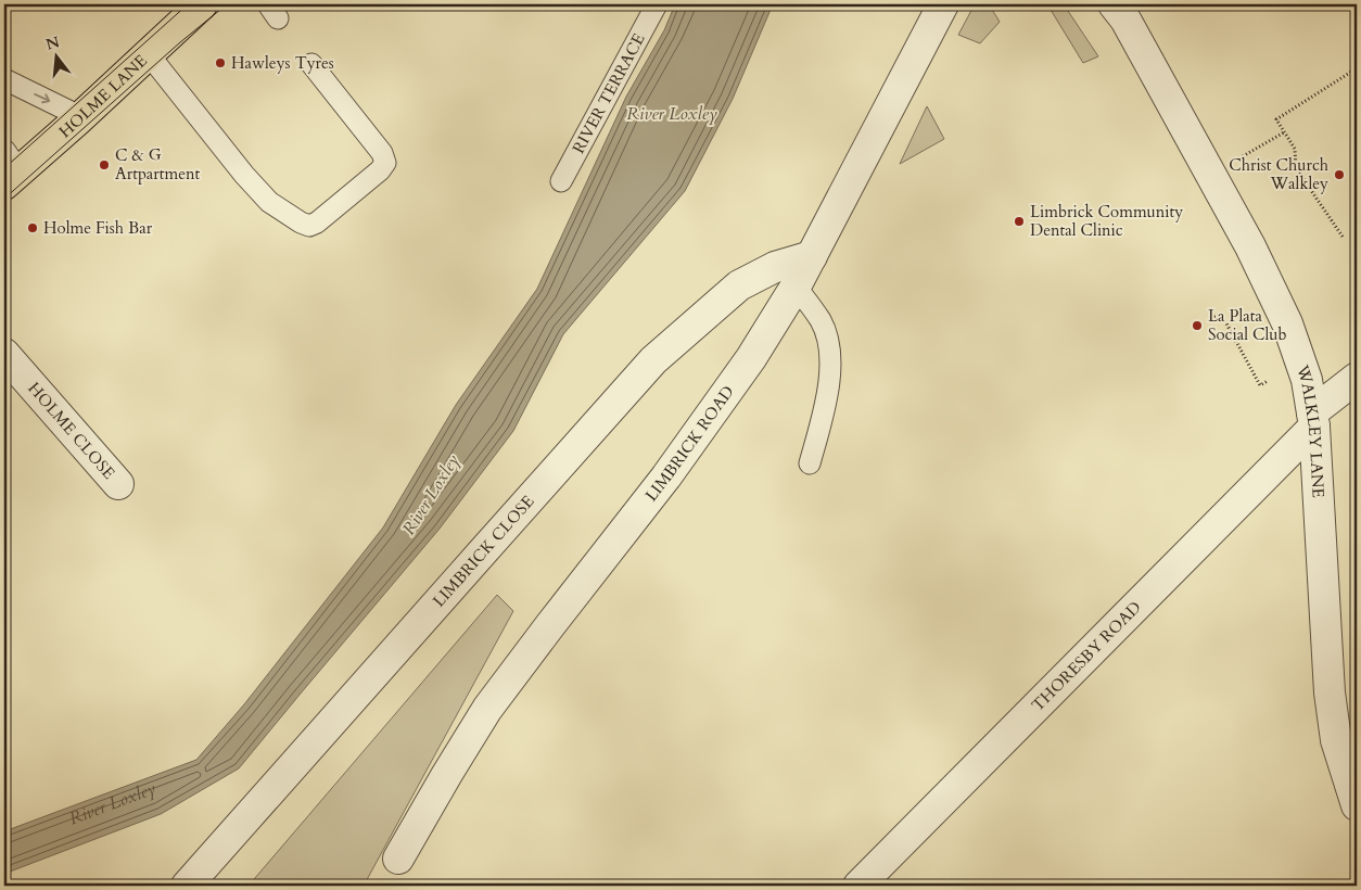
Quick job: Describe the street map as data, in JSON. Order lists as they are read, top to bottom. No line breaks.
{"streets":{"main road":["HOLME LANE"],"street":["HOLME CLOSE","WALKLEY LANE","LIMBRICK ROAD","LIMBRICK CLOSE","THORESBY ROAD"],"lane":["RIVER TERRACE"]},"crossings":[["WALKLEY LANE","THORESBY ROAD"],["LIMBRICK ROAD","LIMBRICK CLOSE"]],"water":["River Loxley"],"places":["Hawleys Tyres","C & G Artpartment","Christ Church Walkley","Limbrick Community Dental Clinic","Holme Fish Bar","La Plata Social Club"],"north":"top"}
